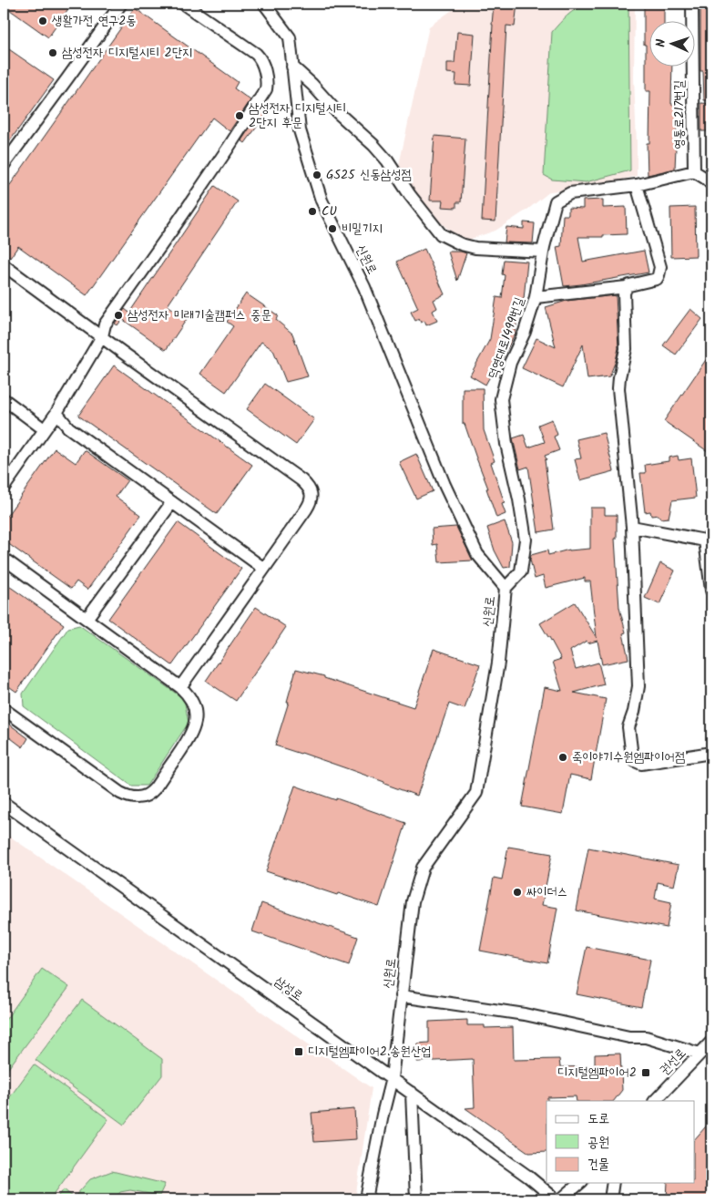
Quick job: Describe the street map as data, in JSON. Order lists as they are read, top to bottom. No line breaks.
{"streets":{"street":["영통로217번길","신원로","덕영대로1499번길","삼성로","권선로"]},"crossings":[["영통로217번길","덕영대로1499번길"],["신원로","덕영대로1499번길"],["신원로","삼성로"]],"places":{"other":["생활가전 연구2동","삼성전자 디지털시티 2단지","삼성전자 디지털시티 2단지 후문","GS25 신동삼성점","CU","비밀기지","삼성전자 미래기술캠퍼스 중문","죽이야기수원엠파이어점","싸이더스"],"transit":["디지털엠파이어2.송원산업","디지털엠파이어2"]},"legend":["도로","공원","건물"],"north":"left"}
